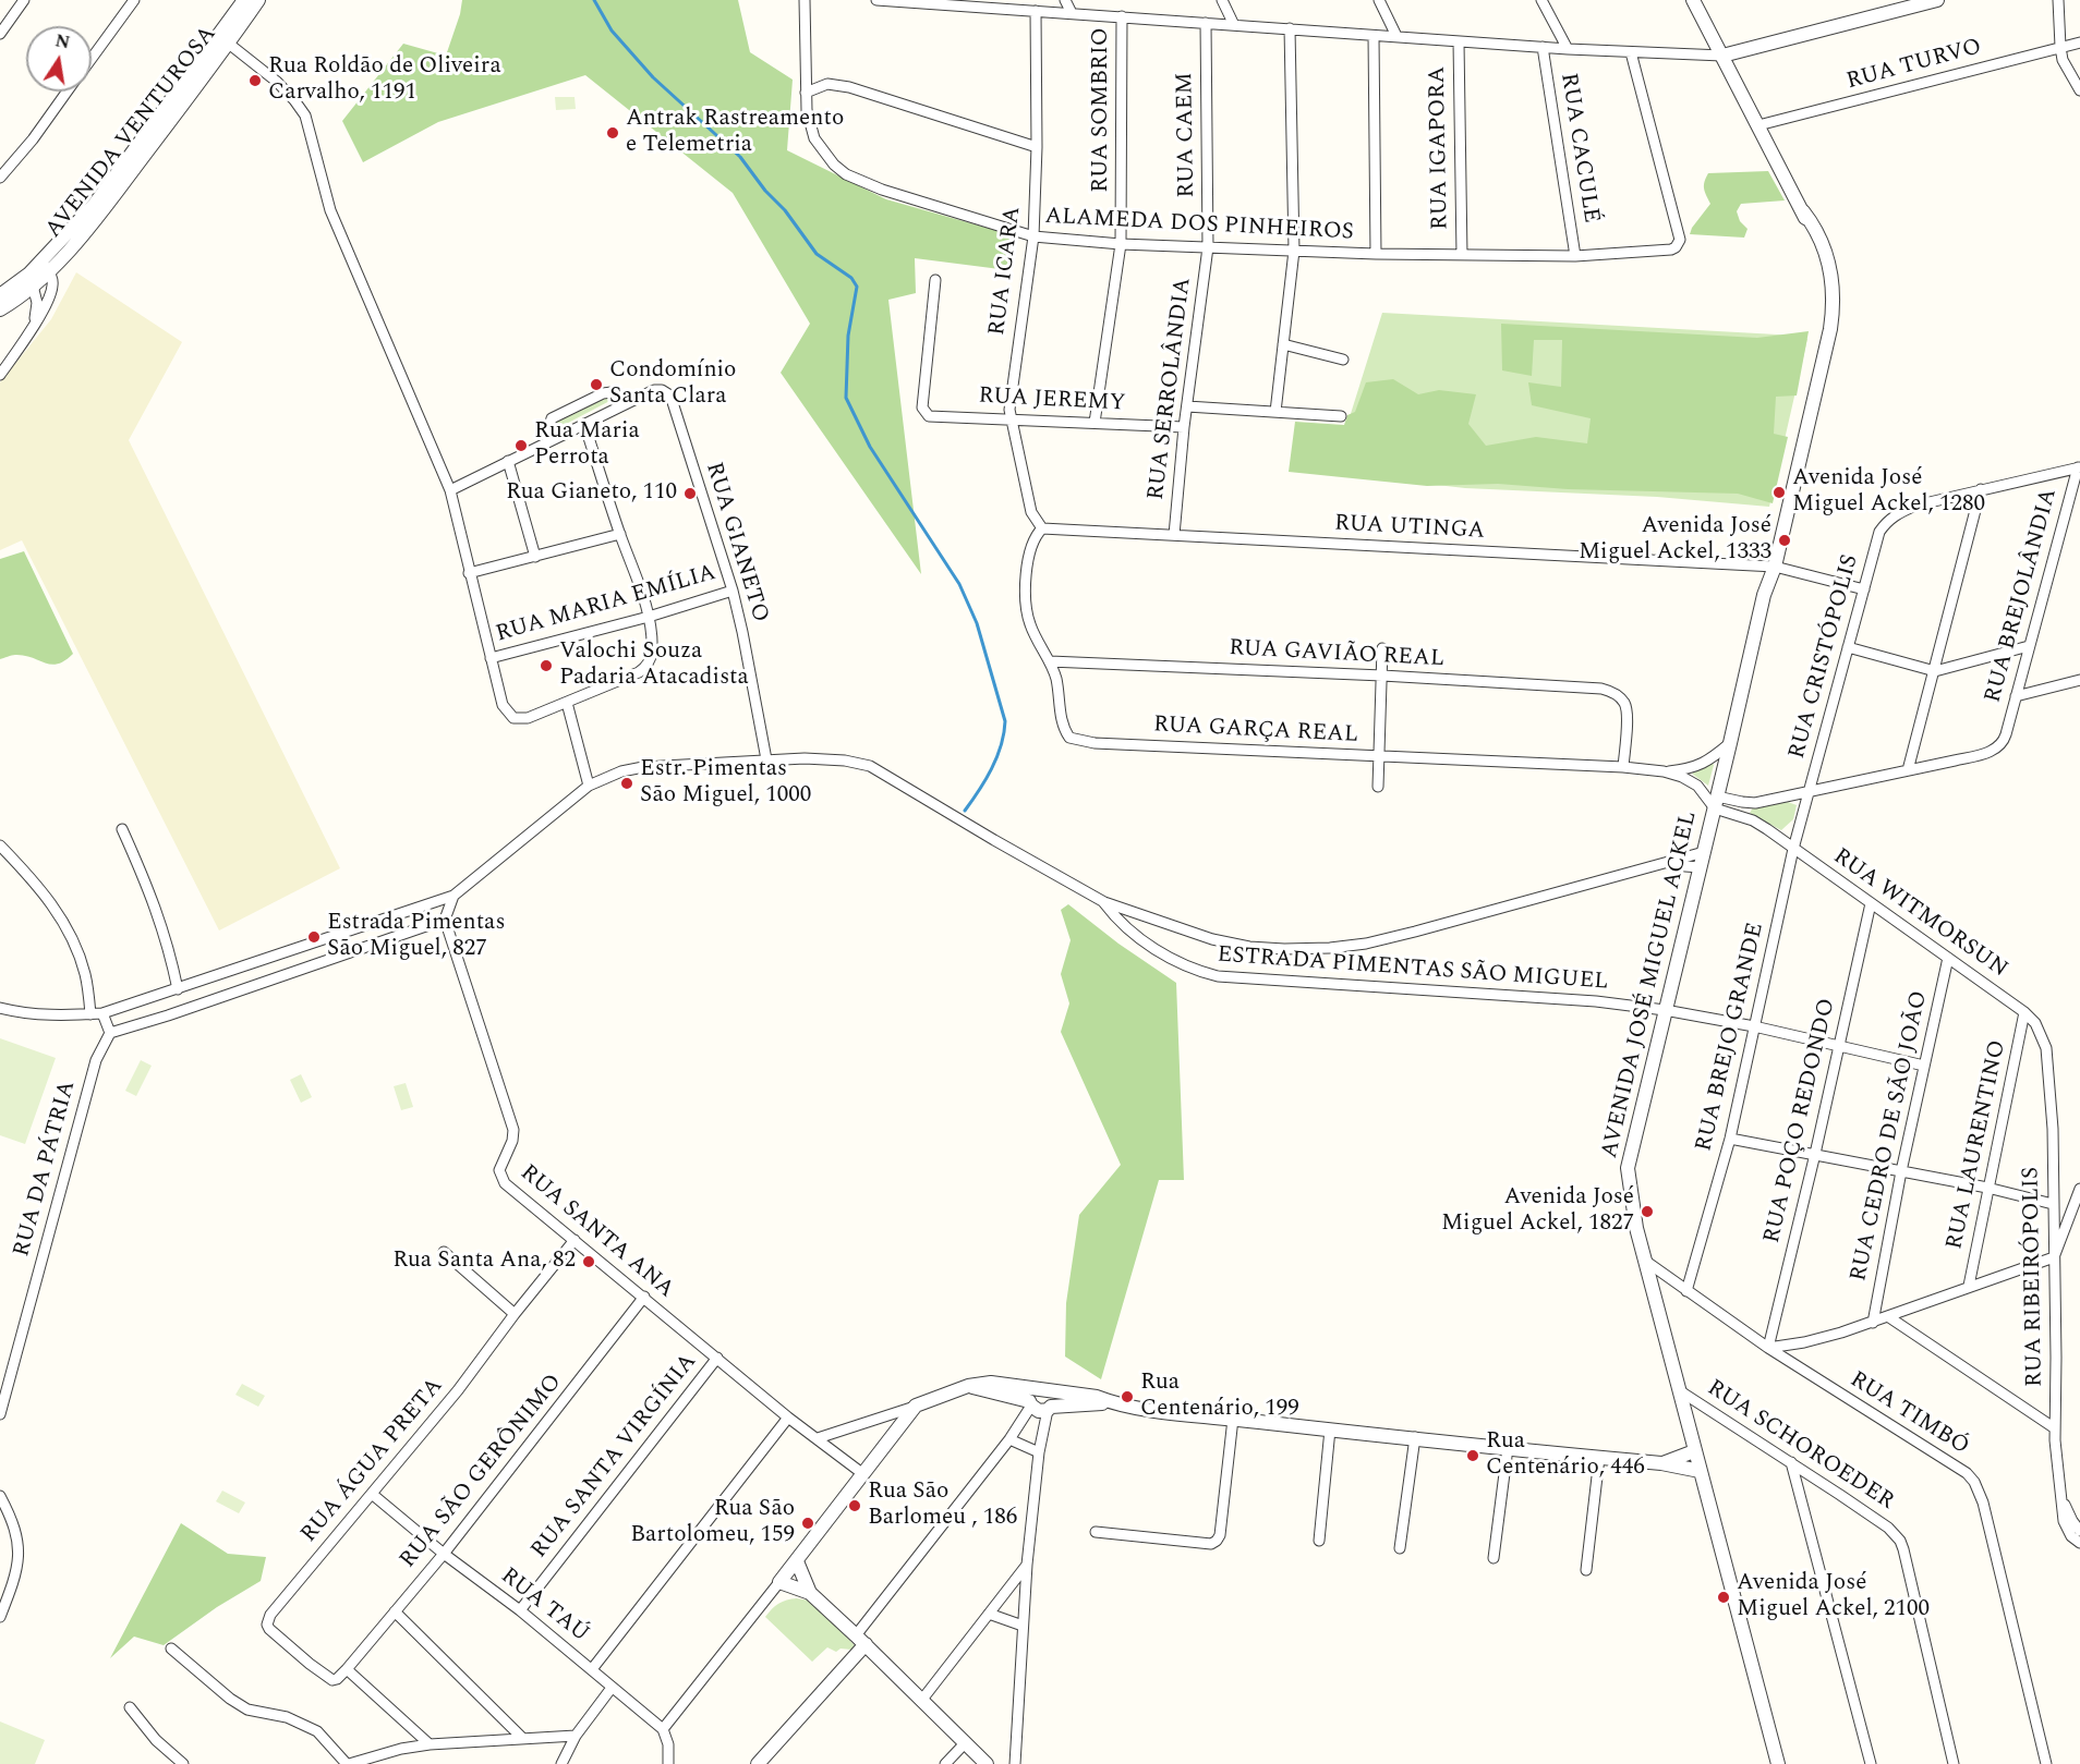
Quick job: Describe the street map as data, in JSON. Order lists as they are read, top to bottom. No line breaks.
{"streets":{"street":["RUA TURVO","RUA SOMBRIO","AVENIDA VENTUROSA","RUA CAEM","RUA IGAPORA","RUA CACULÉ","ALAMEDA DOS PINHEIROS","RUA ICARA","RUA SERROLÂNDIA","RUA JEREMY","RUA UTINGA","RUA GIANETO","RUA BREJOLÂNDIA","RUA MARIA EMÍLIA","RUA GAVIÃO REAL","RUA CRISTÓPOLIS","RUA GARÇA REAL","RUA WITMORSUN","ESTRADA PIMENTAS SÃO MIGUEL","AVENIDA JOSÉ MIGUEL ACKEL","RUA BREJO GRANDE","RUA POÇO REDONDO","RUA CEDRO DE SÃO JOÃO","RUA LAURENTINO","RUA DA PÁTRIA","RUA SANTA ANA","RUA RIBEIRÓPOLIS","RUA TIMBÓ","RUA SCHOROEDER","RUA SANTA VIRGÍNIA","RUA ÁGUA PRETA","RUA SÃO GERÔNIMO","RUA TAÚ"]},"crossings":[["RUA TURVO","AVENIDA JOSÉ MIGUEL ACKEL"],["RUA SOMBRIO","ALAMEDA DOS PINHEIROS"],["RUA SOMBRIO","RUA JEREMY"],["RUA CAEM","ALAMEDA DOS PINHEIROS"],["RUA CAEM","RUA SERROLÂNDIA"],["RUA IGAPORA","ALAMEDA DOS PINHEIROS"],["RUA CACULÉ","ALAMEDA DOS PINHEIROS"],["ALAMEDA DOS PINHEIROS","RUA ICARA"],["ALAMEDA DOS PINHEIROS","RUA SERROLÂNDIA"],["RUA ICARA","RUA JEREMY"],["RUA ICARA","RUA UTINGA"],["RUA ICARA","RUA GARÇA REAL"],["RUA SERROLÂNDIA","RUA JEREMY"],["RUA SERROLÂNDIA","RUA UTINGA"],["RUA UTINGA","RUA CRISTÓPOLIS"],["RUA UTINGA","RUA GARÇA REAL"],["RUA UTINGA","AVENIDA JOSÉ MIGUEL ACKEL"],["RUA GIANETO","RUA MARIA EMÍLIA"],["RUA GAVIÃO REAL","RUA GARÇA REAL"],["RUA CRISTÓPOLIS","RUA BREJO GRANDE"],["RUA WITMORSUN","AVENIDA JOSÉ MIGUEL ACKEL"],["RUA WITMORSUN","RUA BREJO GRANDE"],["RUA WITMORSUN","RUA POÇO REDONDO"],["RUA WITMORSUN","RUA CEDRO DE SÃO JOÃO"],["RUA WITMORSUN","RUA LAURENTINO"],["RUA WITMORSUN","RUA RIBEIRÓPOLIS"],["ESTRADA PIMENTAS SÃO MIGUEL","AVENIDA JOSÉ MIGUEL ACKEL"],["ESTRADA PIMENTAS SÃO MIGUEL","RUA BREJO GRANDE"],["ESTRADA PIMENTAS SÃO MIGUEL","RUA POÇO REDONDO"],["ESTRADA PIMENTAS SÃO MIGUEL","RUA CEDRO DE SÃO JOÃO"],["AVENIDA JOSÉ MIGUEL ACKEL","RUA TIMBÓ"],["AVENIDA JOSÉ MIGUEL ACKEL","RUA SCHOROEDER"],["RUA BREJO GRANDE","RUA TIMBÓ"],["RUA POÇO REDONDO","RUA TIMBÓ"],["RUA LAURENTINO","RUA RIBEIRÓPOLIS"],["RUA SANTA ANA","RUA SANTA VIRGÍNIA"],["RUA SANTA ANA","RUA ÁGUA PRETA"],["RUA SANTA ANA","RUA SÃO GERÔNIMO"],["RUA SANTA VIRGÍNIA","RUA TAÚ"],["RUA ÁGUA PRETA","RUA SÃO GERÔNIMO"],["RUA ÁGUA PRETA","RUA TAÚ"],["RUA SÃO GERÔNIMO","RUA TAÚ"]],"places":["Rua Roldão de Oliveira Carvalho, 1191","Antrak Rastreamento e Telemetria","Condomínio Santa Clara","Rua Maria Perrota","Avenida José Miguel Ackel, 1280","Rua Gianeto, 110","Avenida José Miguel Ackel, 1333","Valochi Souza Padaria Atacadista","Estr. Pimentas São Miguel, 1000","Estrada Pimentas São Miguel, 827","Avenida José Miguel Ackel, 1827","Rua Santa Ana, 82","Rua Centenário, 199","Rua Centenário, 446","Rua São Barlomeu , 186","Rua São Bartolomeu, 159","Avenida José Miguel Ackel, 2100"],"north":"top"}
